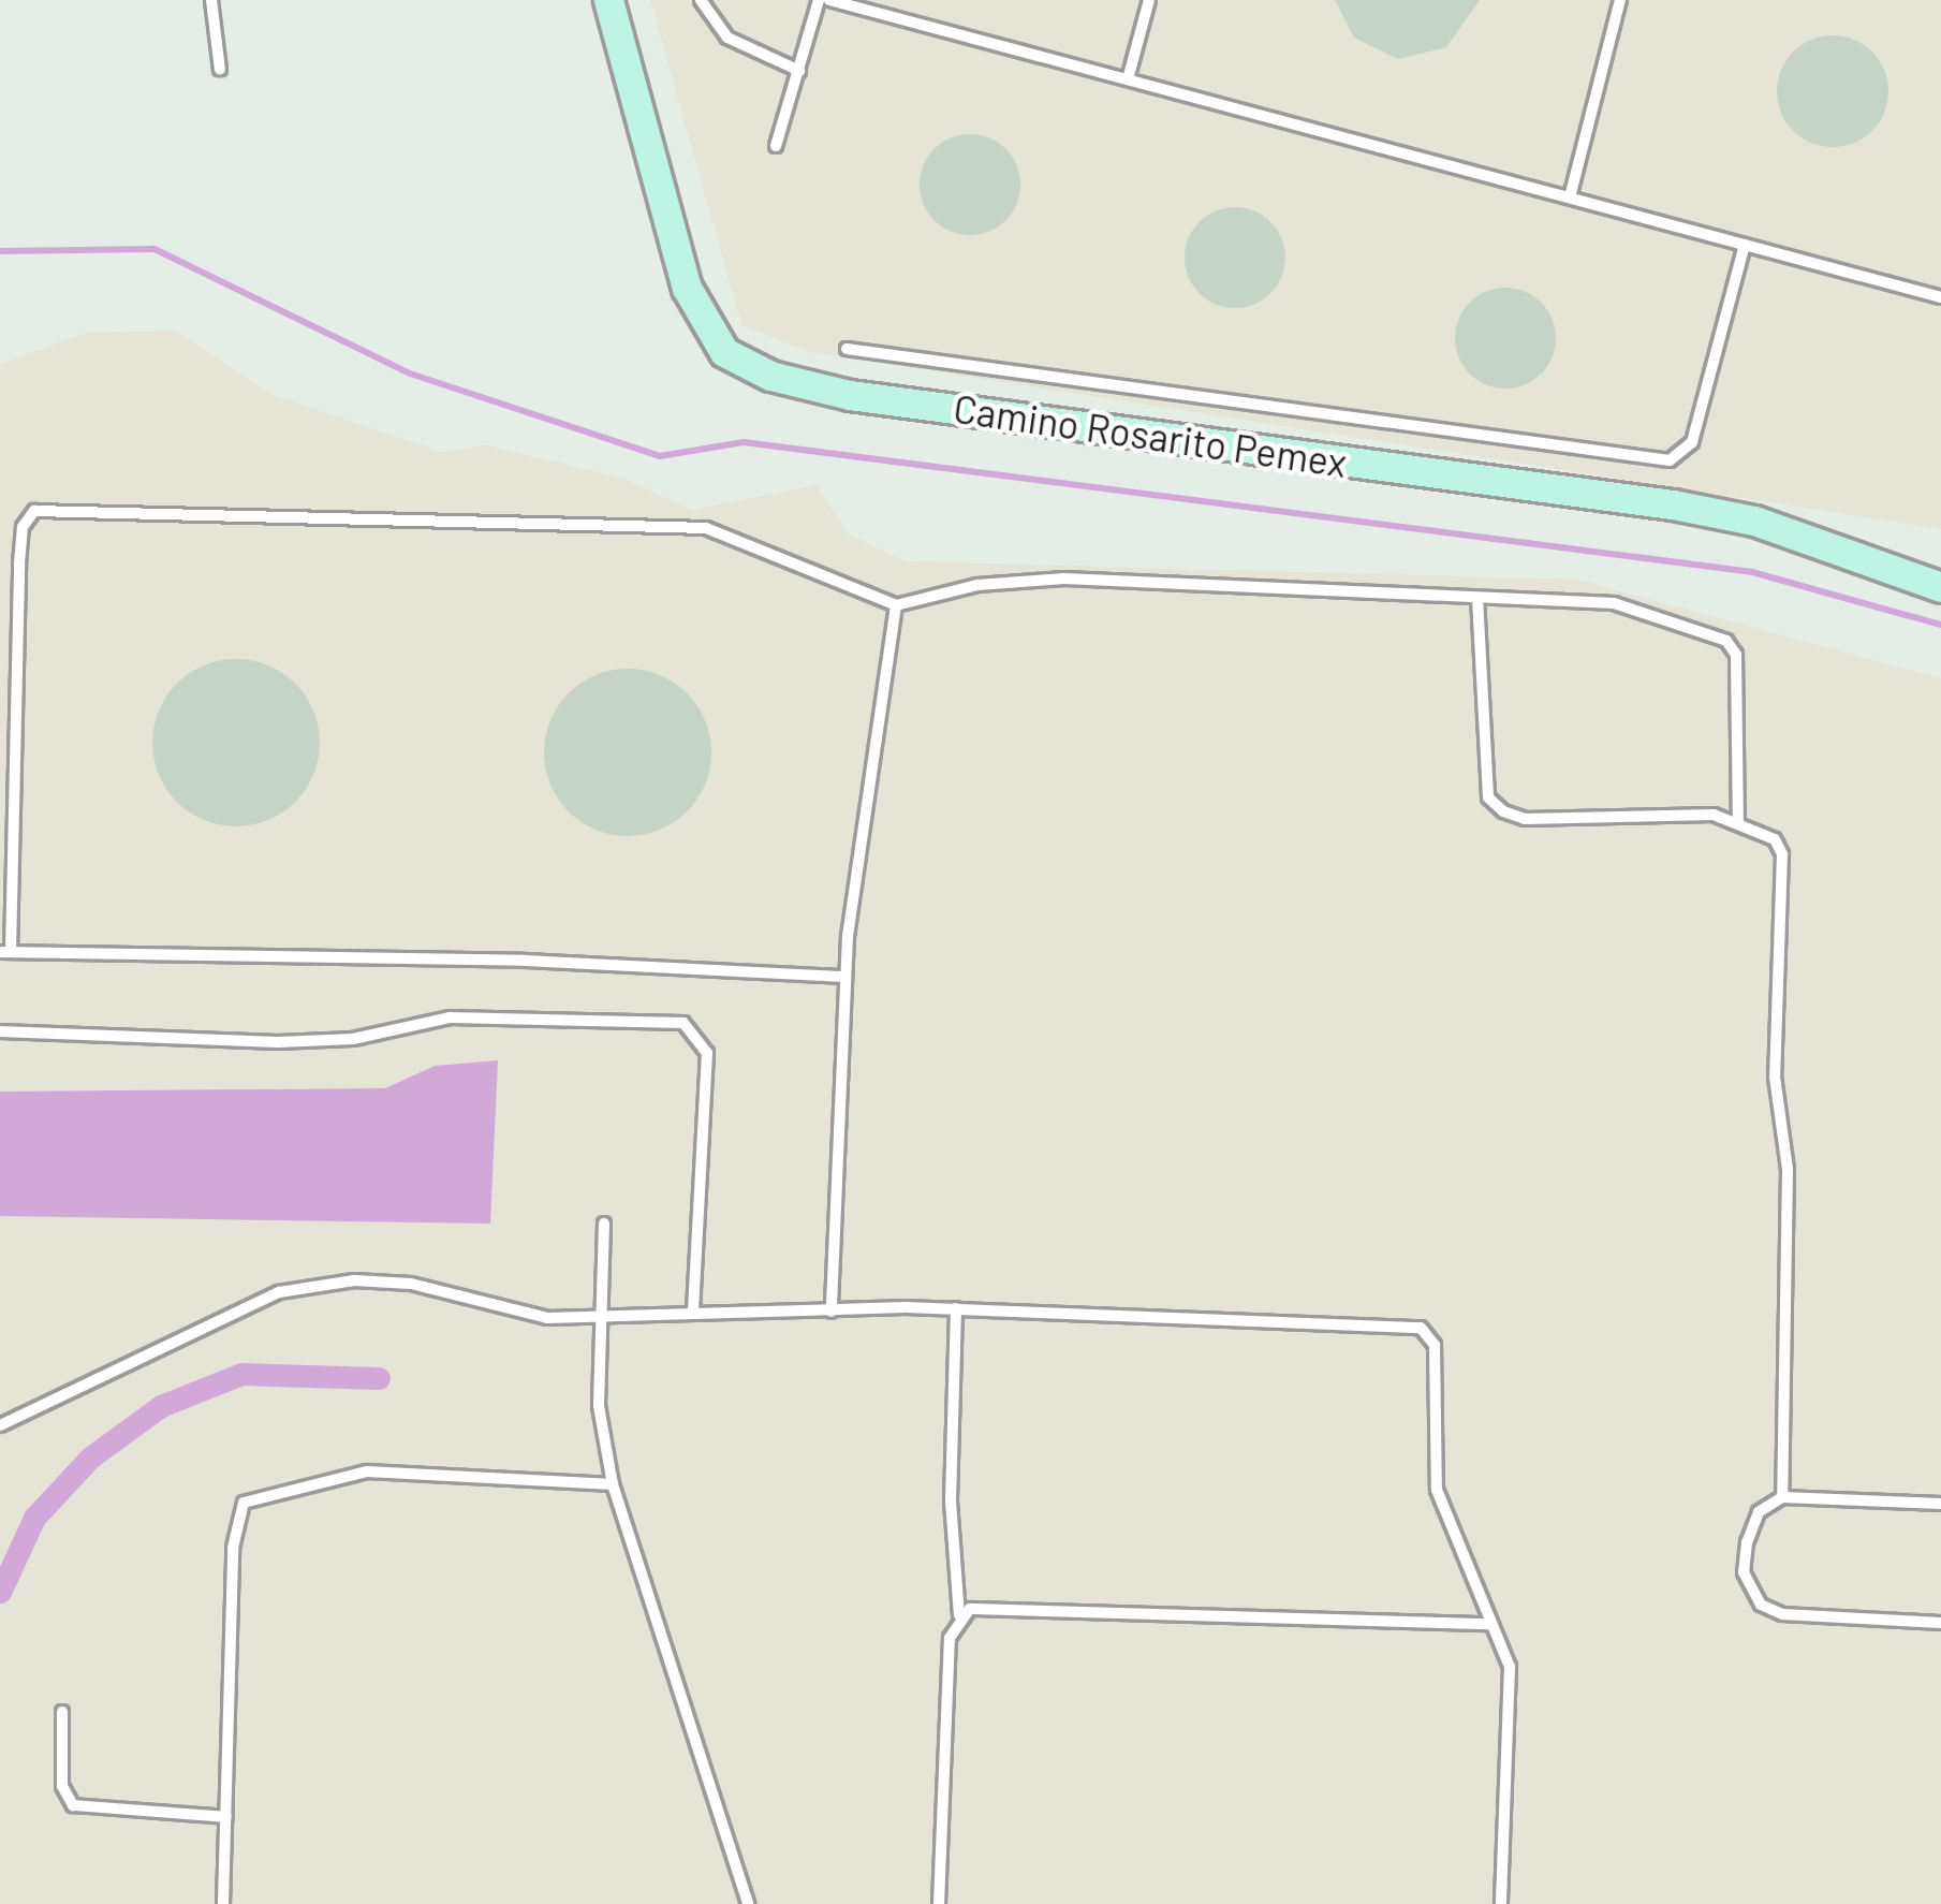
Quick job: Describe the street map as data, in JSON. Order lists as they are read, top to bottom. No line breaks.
{"streets":{"street":["Camino Rosarito Pemex"]}}
